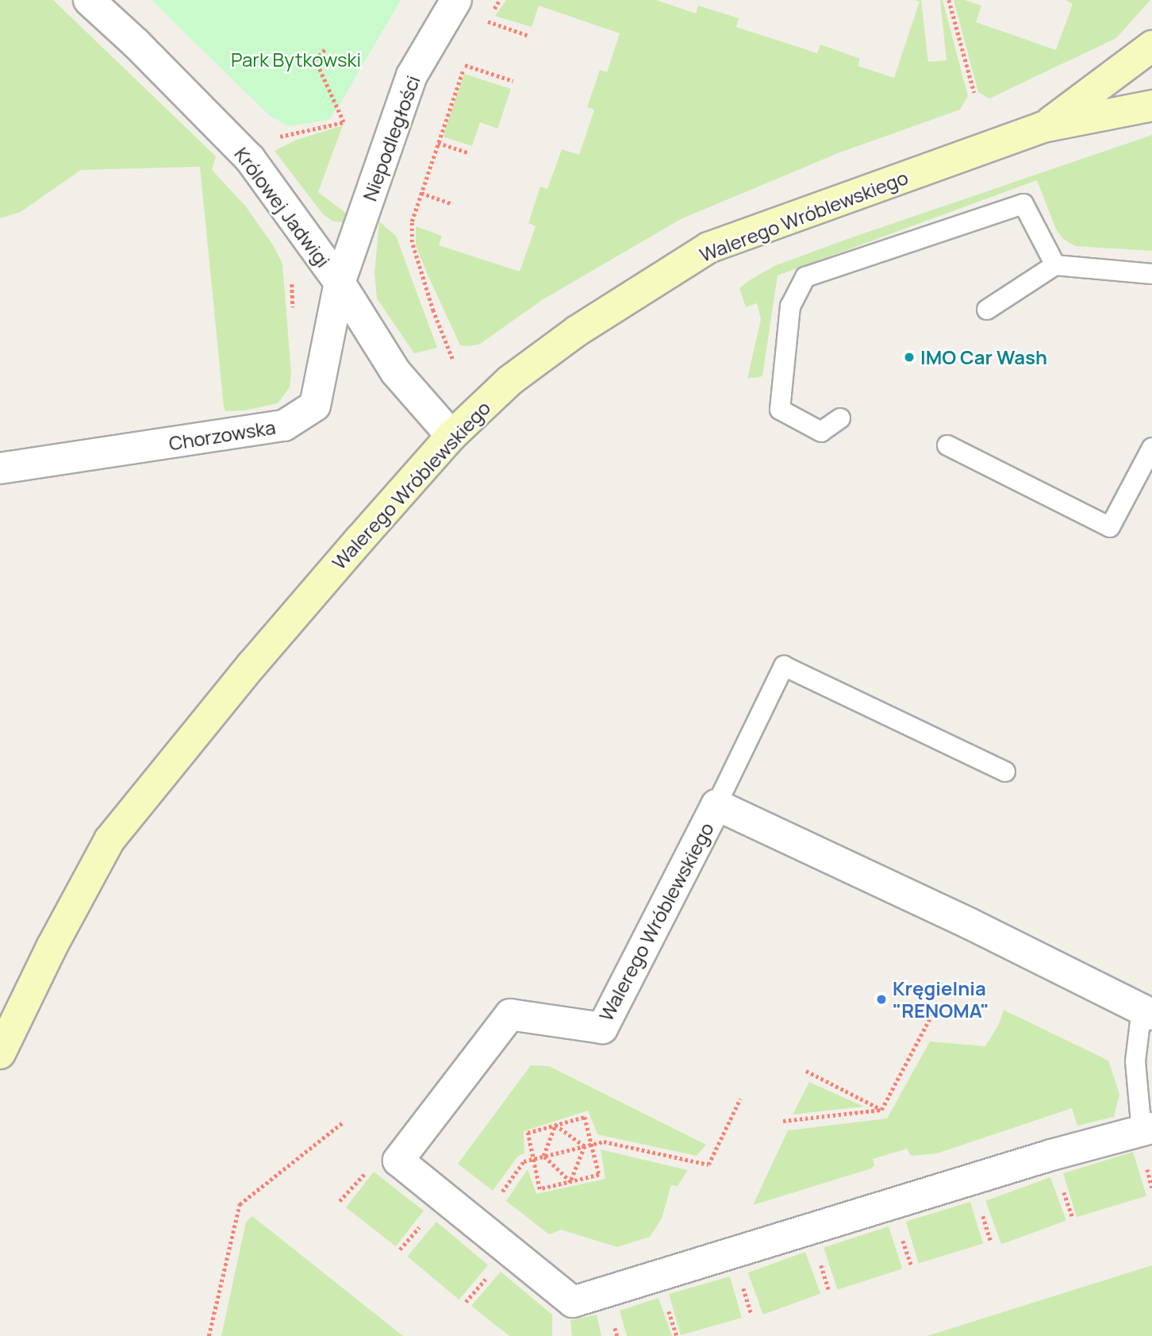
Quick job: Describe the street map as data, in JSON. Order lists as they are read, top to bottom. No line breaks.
{"streets":{"street":["Niepodległości","Królowej Jadwigi","Walerego Wróblewskiego","Chorzowska"]},"crossings":[["Niepodległości","Królowej Jadwigi"],["Niepodległości","Chorzowska"],["Królowej Jadwigi","Walerego Wróblewskiego"],["Królowej Jadwigi","Chorzowska"]],"parks":["Park Bytkowski"],"places":["IMO Car Wash","Kręgielnia \"RENOMA\""]}
